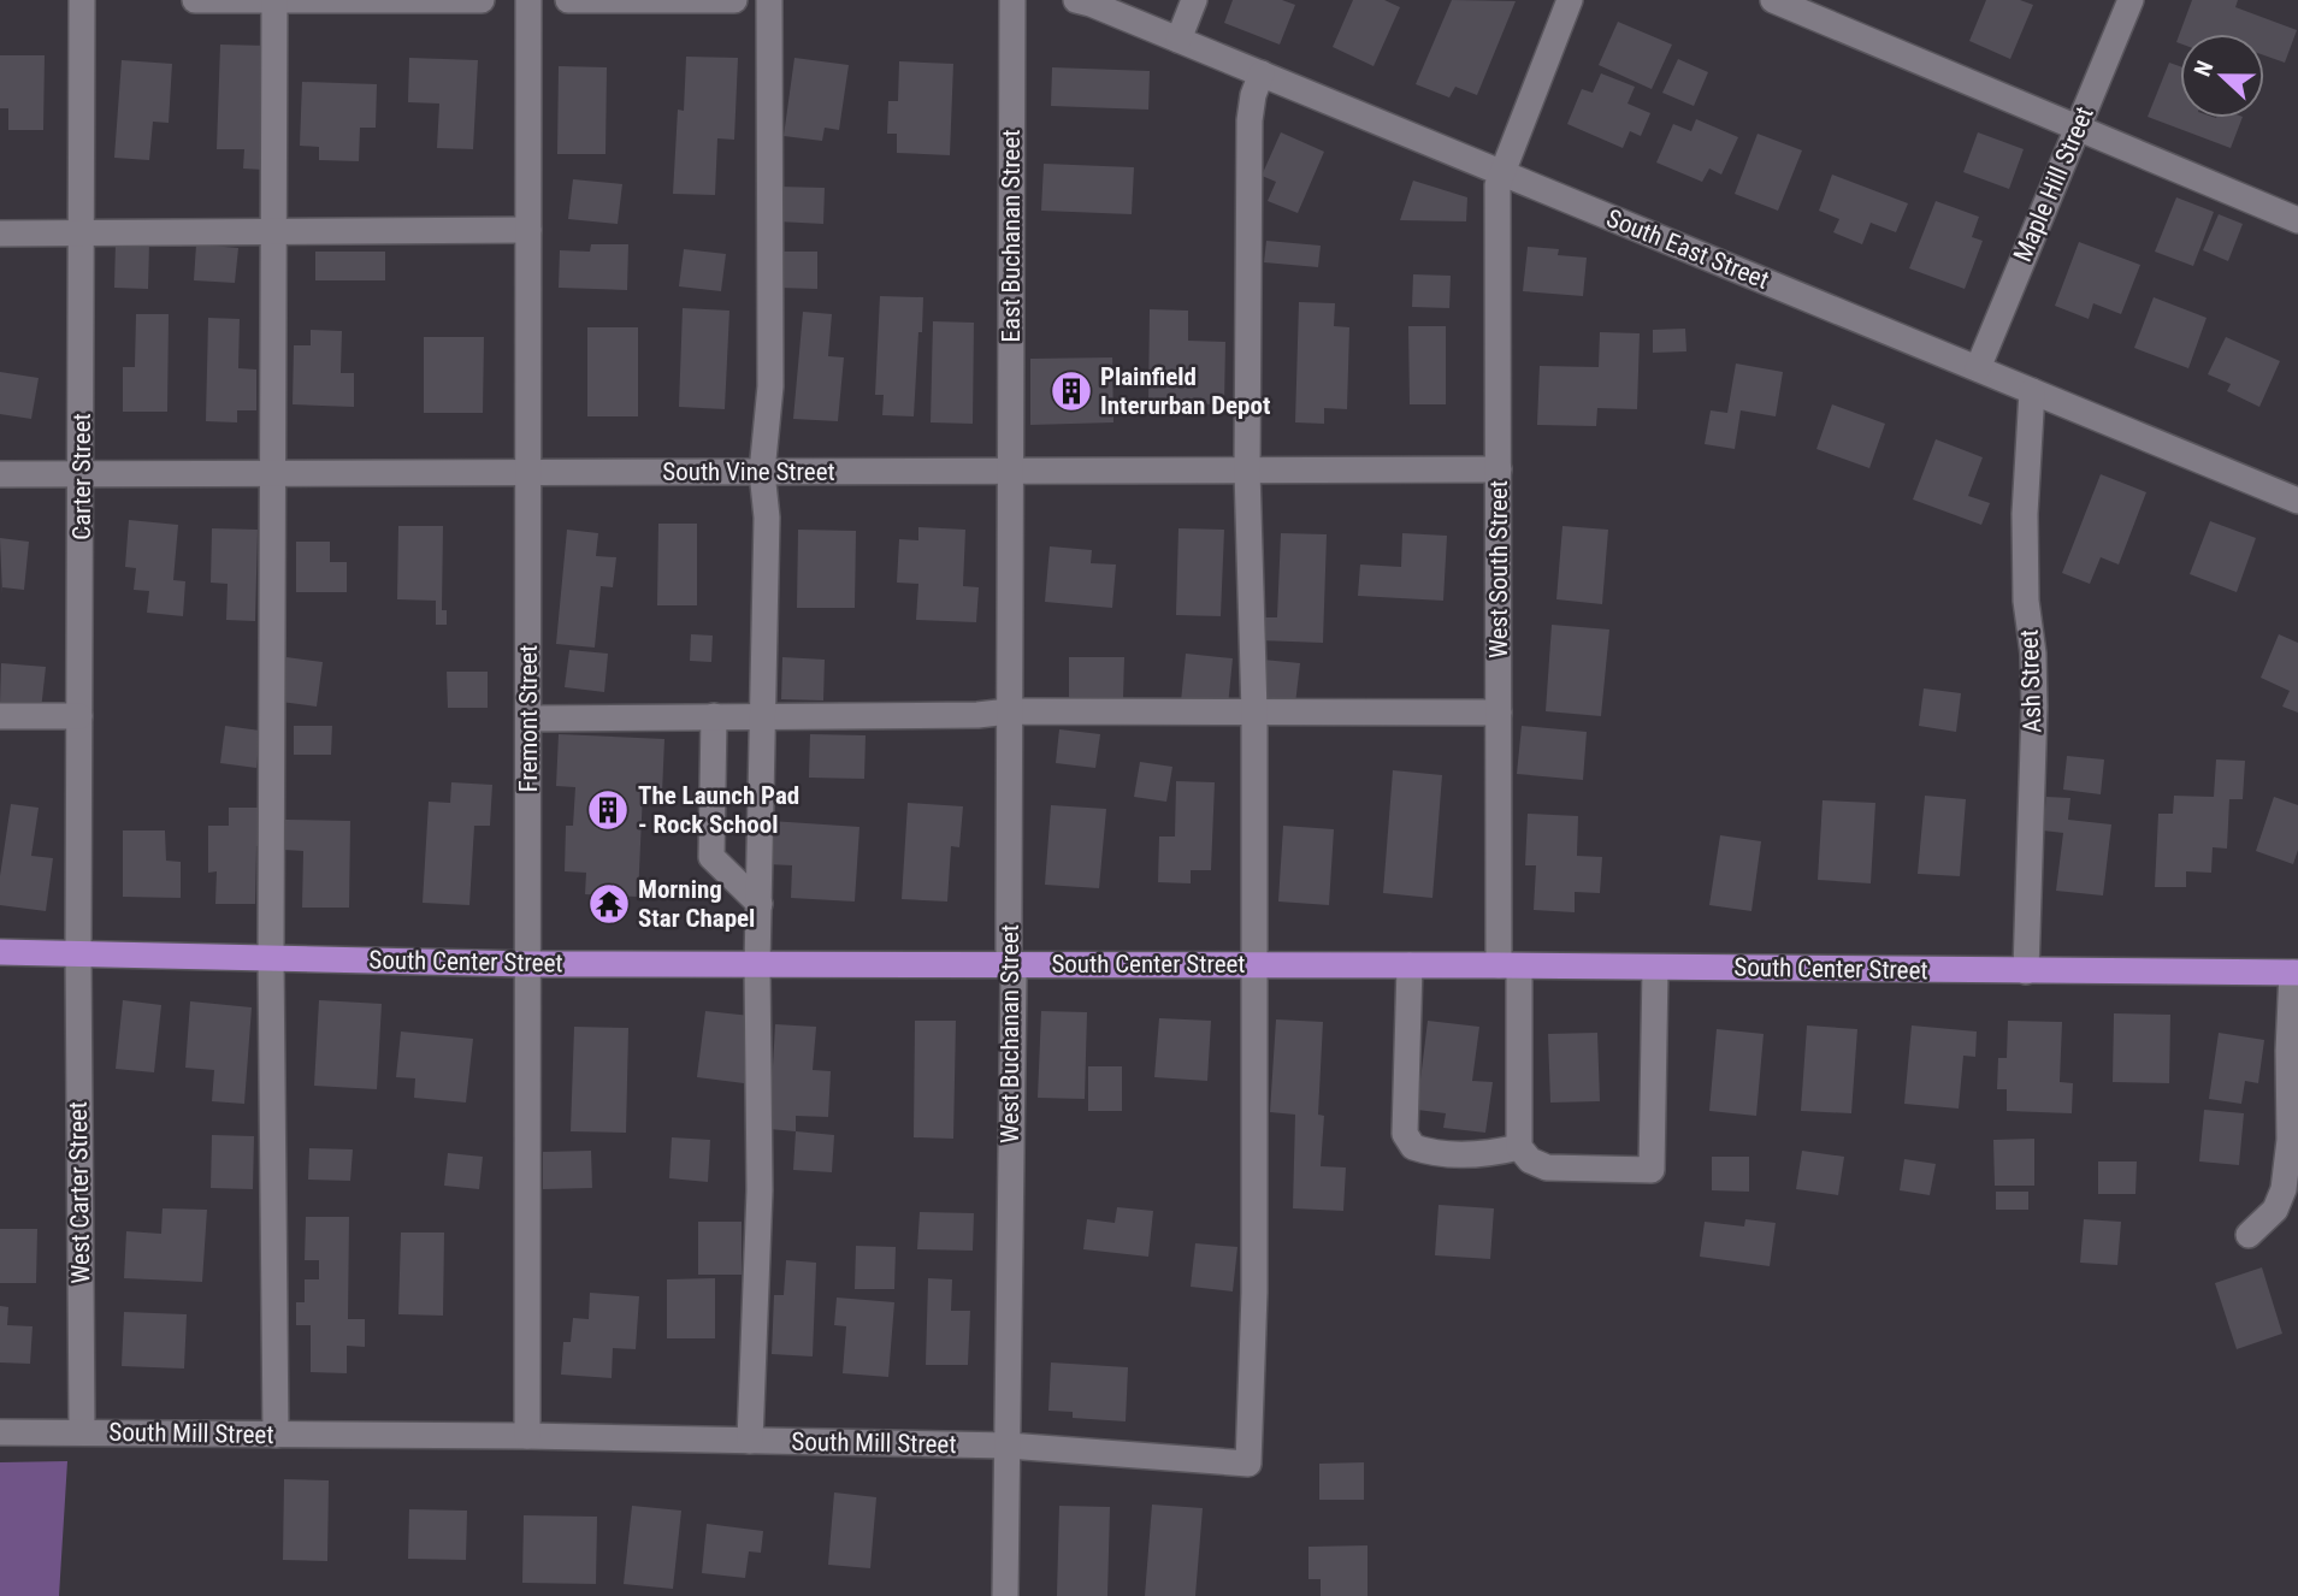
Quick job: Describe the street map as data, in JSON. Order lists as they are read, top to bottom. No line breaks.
{"streets":{"main road":["South Center Street"],"street":["Maple Hill Street","East Buchanan Street","South East Street","South Vine Street","Carter Street","West South Street","Ash Street","Fremont Street","West Buchanan Street","West Carter Street","South Mill Street"]},"crossings":[["Maple Hill Street","South East Street"],["East Buchanan Street","South Vine Street"],["East Buchanan Street","West Buchanan Street"],["South East Street","West South Street"],["South East Street","Ash Street"],["South Vine Street","Carter Street"],["South Vine Street","West South Street"],["South Vine Street","Fremont Street"],["South Vine Street","West Buchanan Street"],["Carter Street","South Center Street"],["Carter Street","West Carter Street"],["West South Street","South Center Street"],["Ash Street","South Center Street"],["Fremont Street","South Center Street"],["Fremont Street","South Mill Street"],["South Center Street","West Buchanan Street"],["South Center Street","West Carter Street"],["South Center Street","South Mill Street"],["West Buchanan Street","South Mill Street"],["West Carter Street","South Mill Street"]],"places":{"building":["Plainfield Interurban Depot","The Launch Pad - Rock School"],"temple":["Morning Star Chapel"]},"north":"left"}
